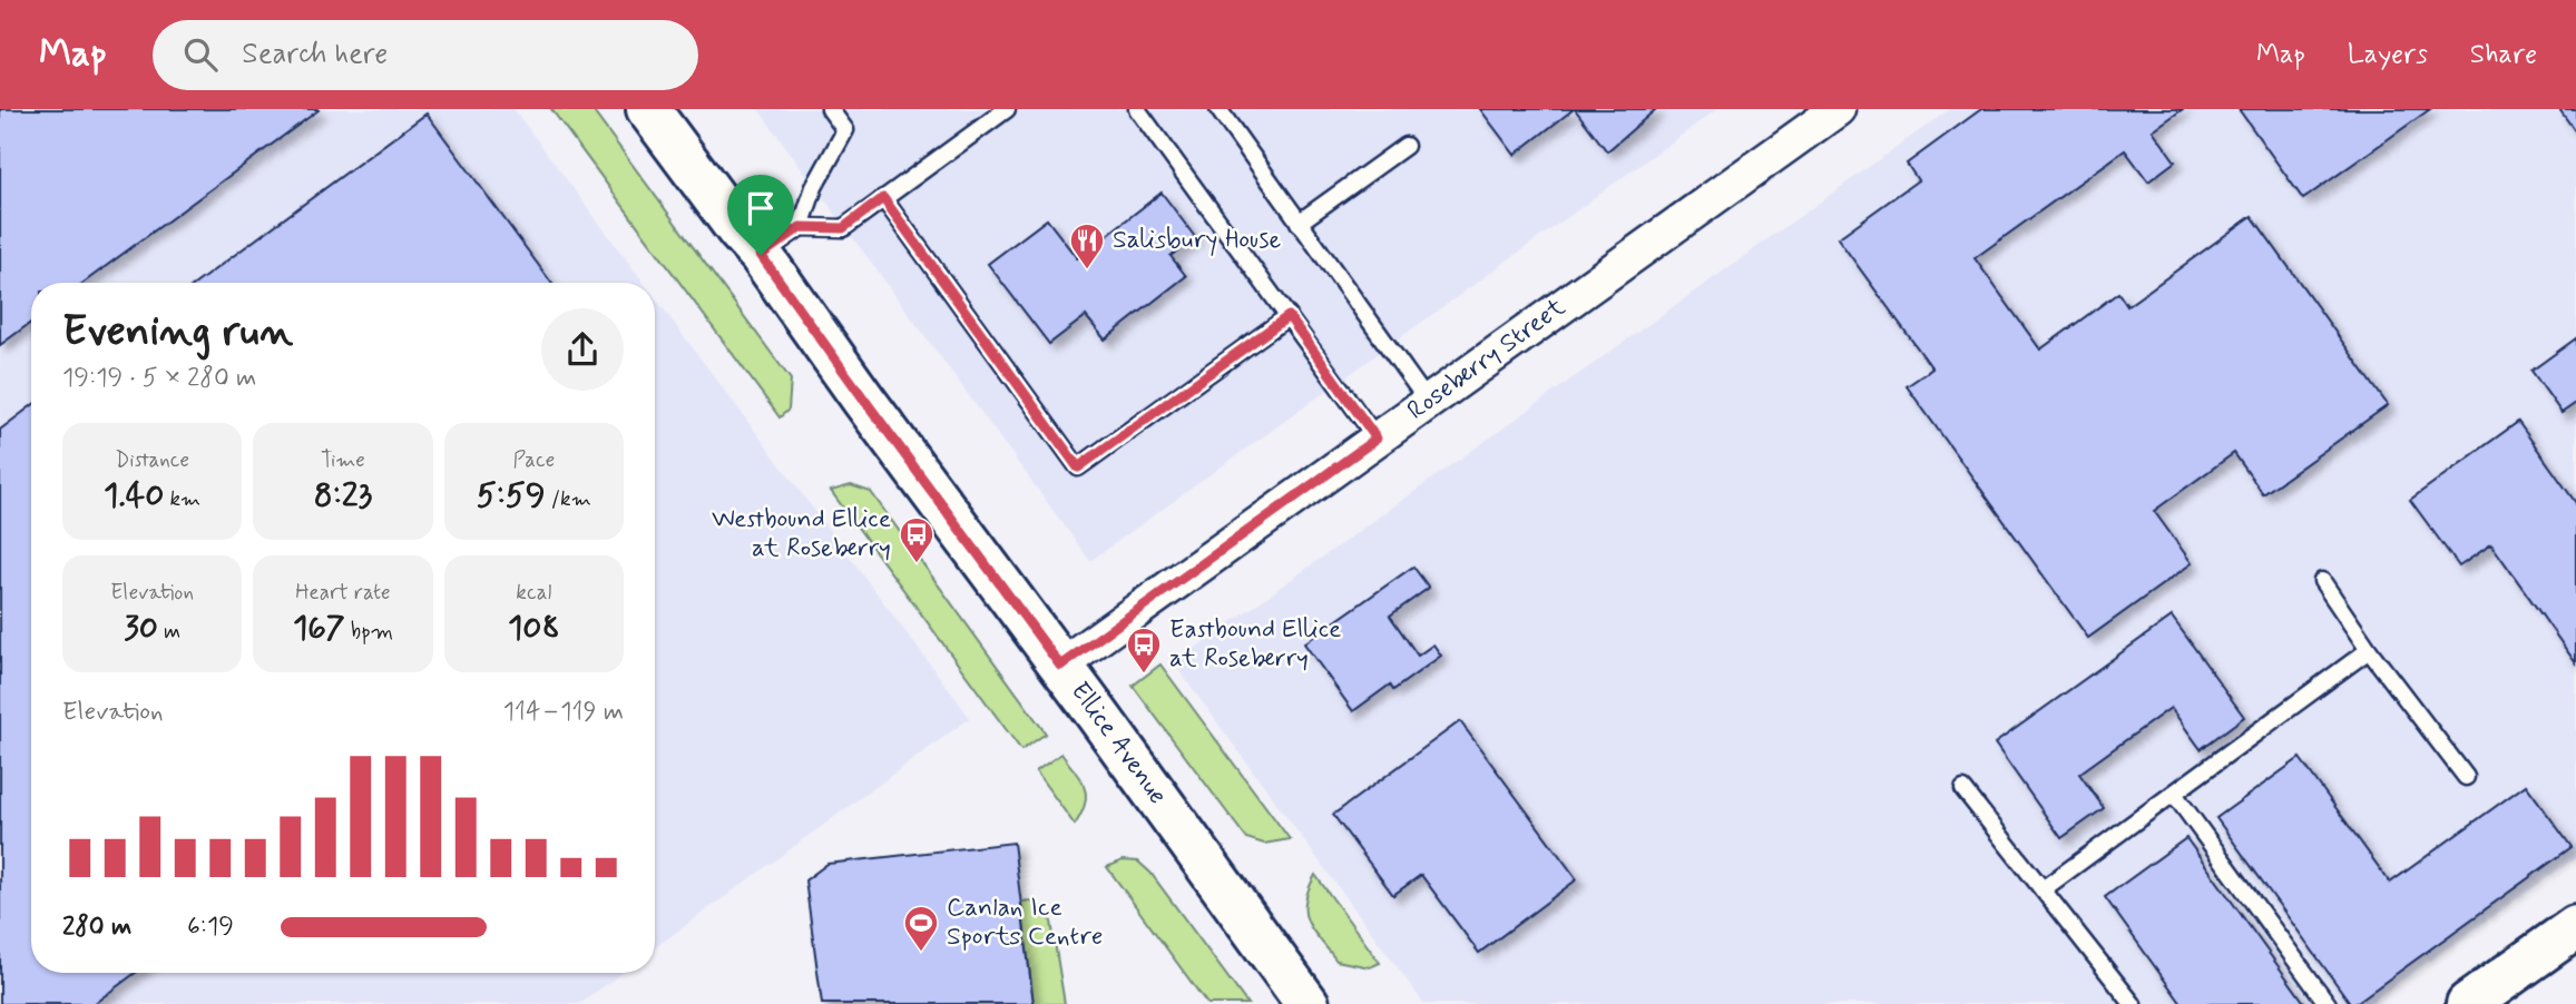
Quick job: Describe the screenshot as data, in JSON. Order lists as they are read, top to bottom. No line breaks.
{"streets":{"main road":["Ellice Avenue"],"street":["Roseberry Street"]},"crossings":[["Roseberry Street","Ellice Avenue"]],"places":{"restaurant":["Salisbury House"],"bus stop":["Westbound Ellice at Roseberry","Eastbound Ellice at Roseberry"],"sports":["Canlan Ice Sports Centre"]},"page":{"header":"Map","search":"Search here","nav":["Map","Layers","Share"],"heading":["Evening run","19:19 · 5 × 280 m"],"stats":[["Distance","1.40 km"],["Time","8:23"],["Pace","5:59 /km"],["Elevation","30 m"],["Heart rate","167 bpm"],["kcal","108"]],"chart":["Elevation","114–119 m"],"list":[{"name":"280 m","note":"6:19"}]}}
